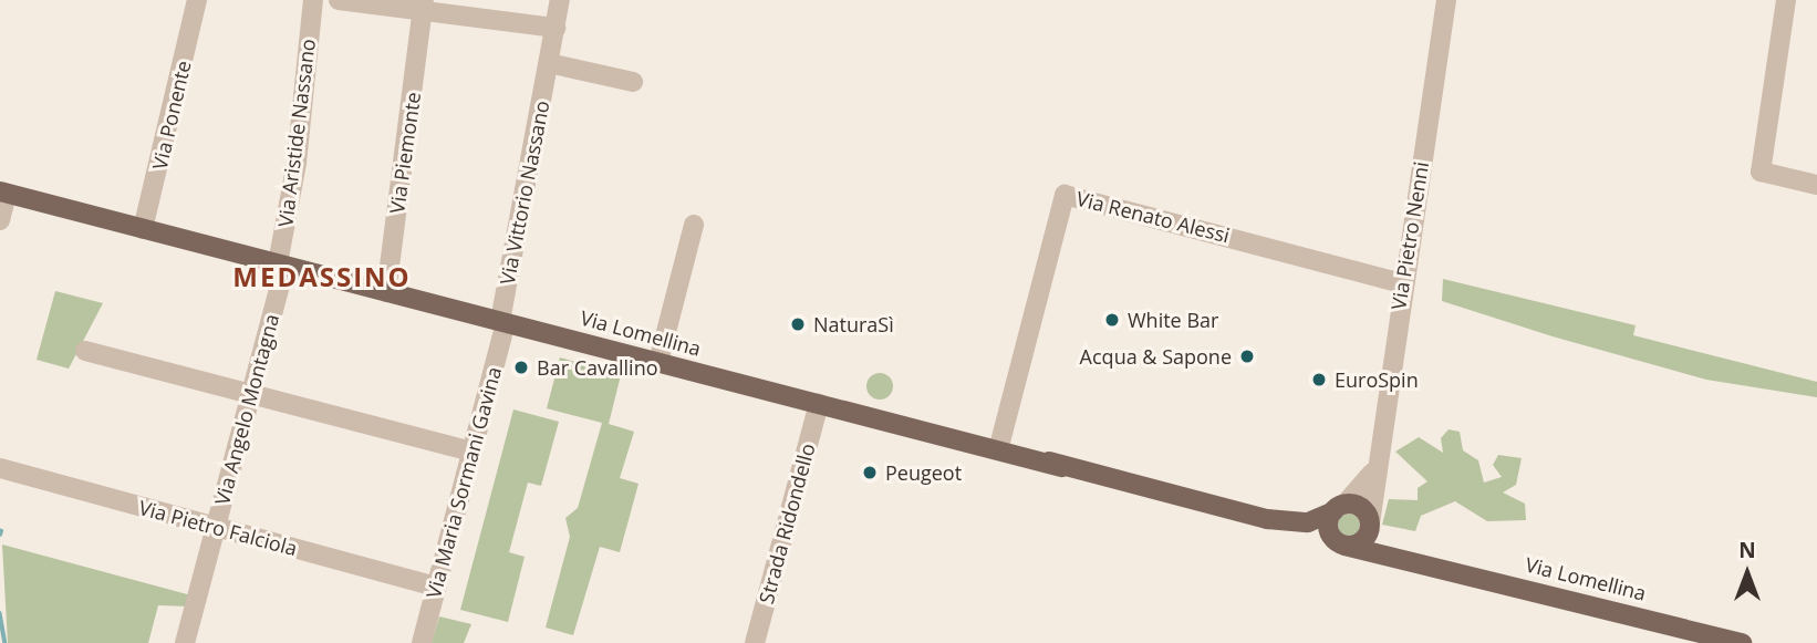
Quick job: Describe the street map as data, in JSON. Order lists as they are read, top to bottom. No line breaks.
{"streets":{"main road":["Via Lomellina"],"street":["Via Ponente","Via Aristide Nassano","Via Piemonte","Via Vittorio Nassano","Via Renato Alessi","Via Pietro Nenni","Via Angelo Montagna","Via Maria Sormani Gavina","Strada Ridondello","Via Pietro Falciola"]},"crossings":[["Via Ponente","Via Lomellina"],["Via Aristide Nassano","Via Lomellina"],["Via Aristide Nassano","Via Angelo Montagna"],["Via Piemonte","Via Lomellina"],["Via Vittorio Nassano","Via Lomellina"],["Via Vittorio Nassano","Via Maria Sormani Gavina"],["Via Renato Alessi","Via Pietro Nenni"],["Via Renato Alessi","Via Lomellina"],["Via Pietro Nenni","Via Lomellina"],["Via Lomellina","Via Angelo Montagna"],["Via Lomellina","Via Maria Sormani Gavina"],["Via Lomellina","Strada Ridondello"],["Via Angelo Montagna","Via Pietro Falciola"],["Via Maria Sormani Gavina","Via Pietro Falciola"]],"districts":["MEDASSINO"],"places":["White Bar","NaturaSì","Acqua & Sapone","Bar Cavallino","EuroSpin","Peugeot"],"north":"top"}
